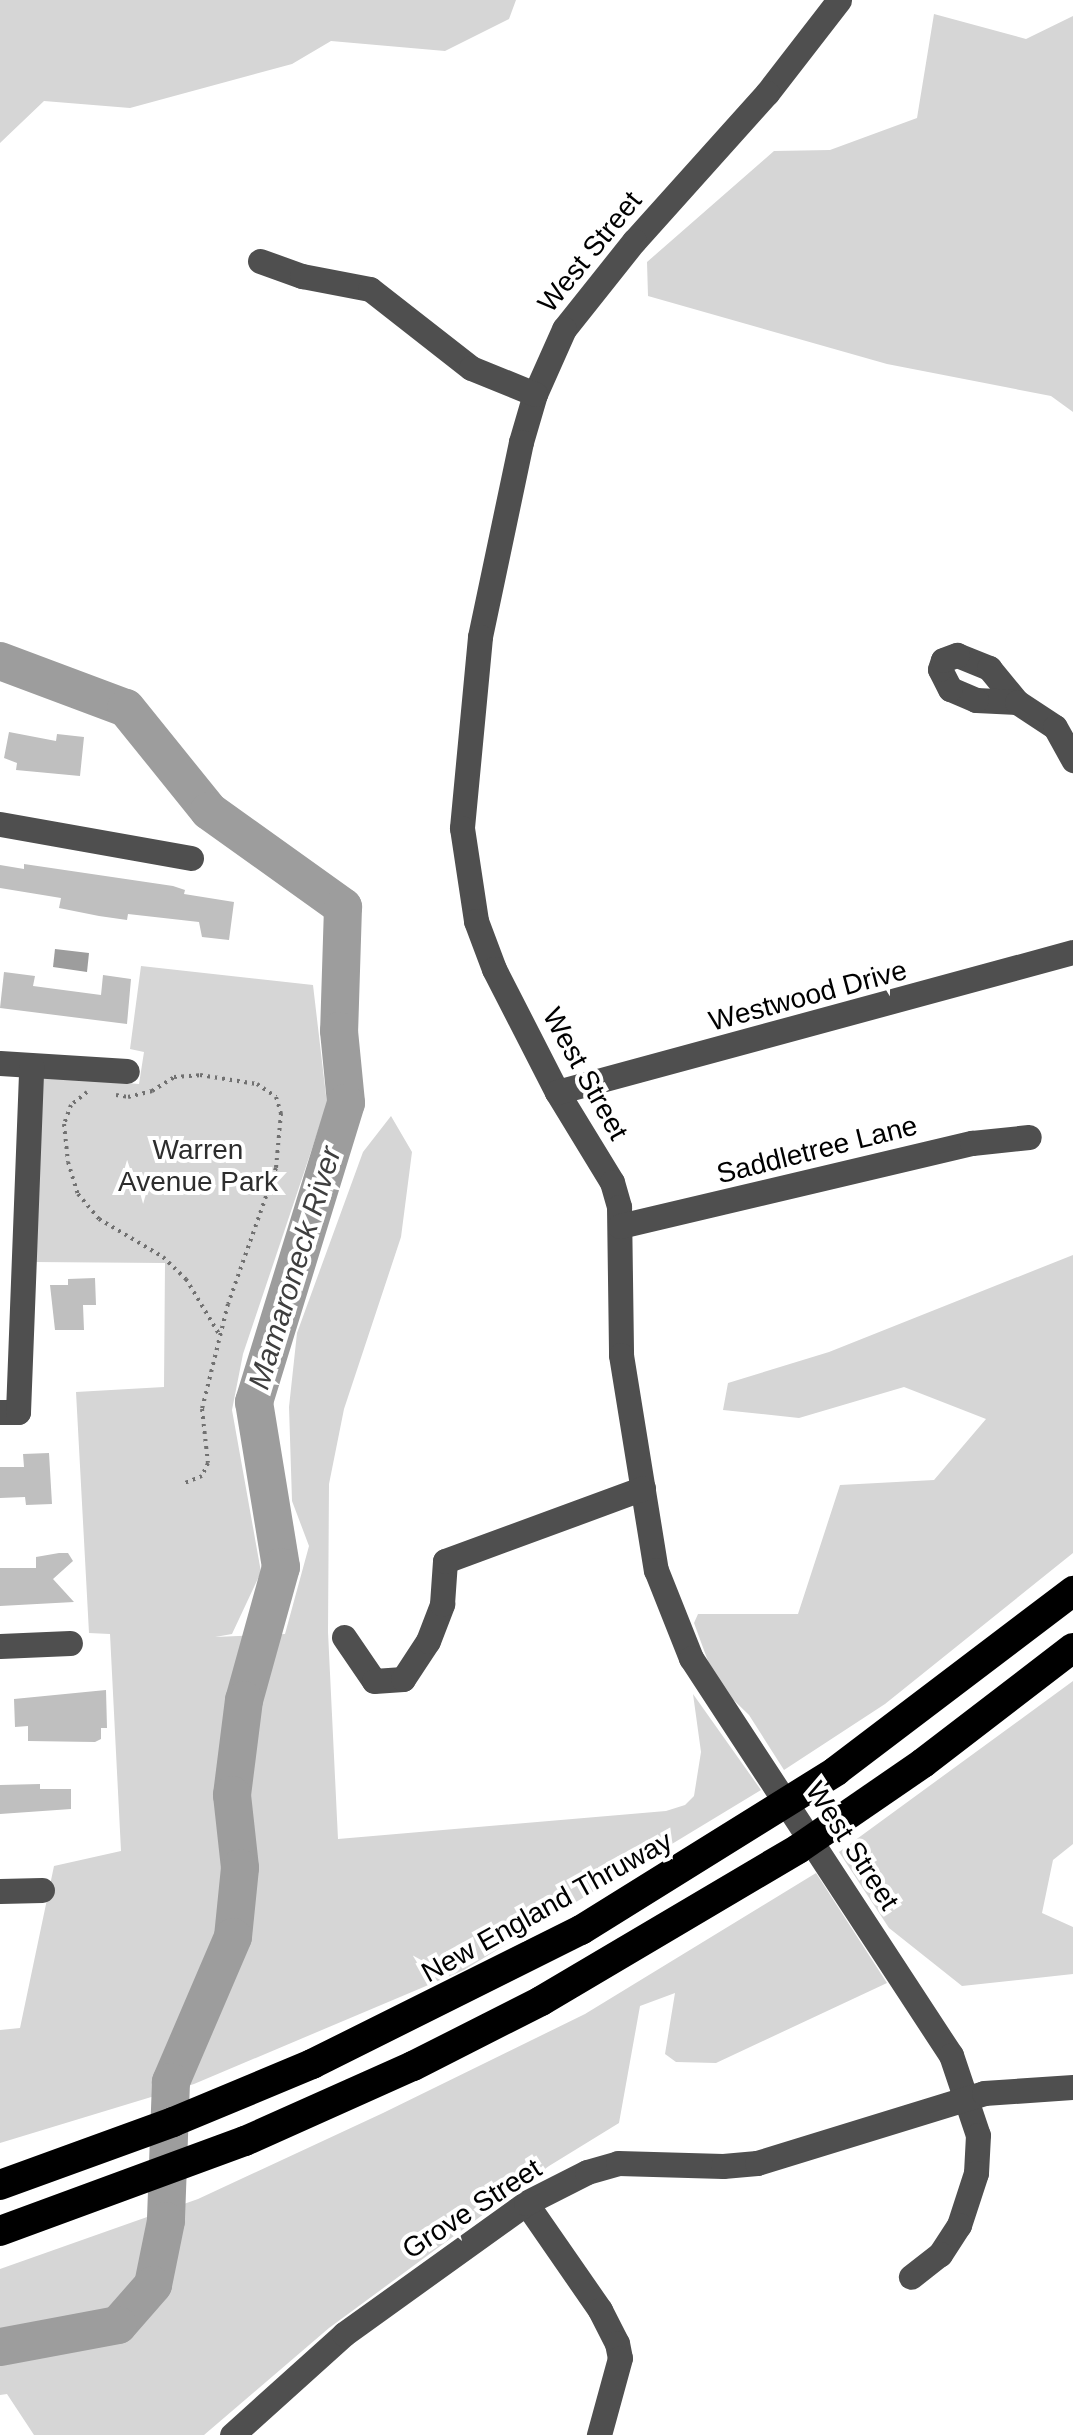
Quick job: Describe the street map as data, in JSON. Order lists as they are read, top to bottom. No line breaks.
{"streets":{"highway":["New England Thruway"],"street":["West Street","Westwood Drive","Saddletree Lane","Grove Street"]},"crossings":[["West Street","Westwood Drive"],["West Street","Saddletree Lane"],["West Street","Grove Street"]],"water":["Mamaroneck River"],"parks":["Warren Avenue Park"]}
